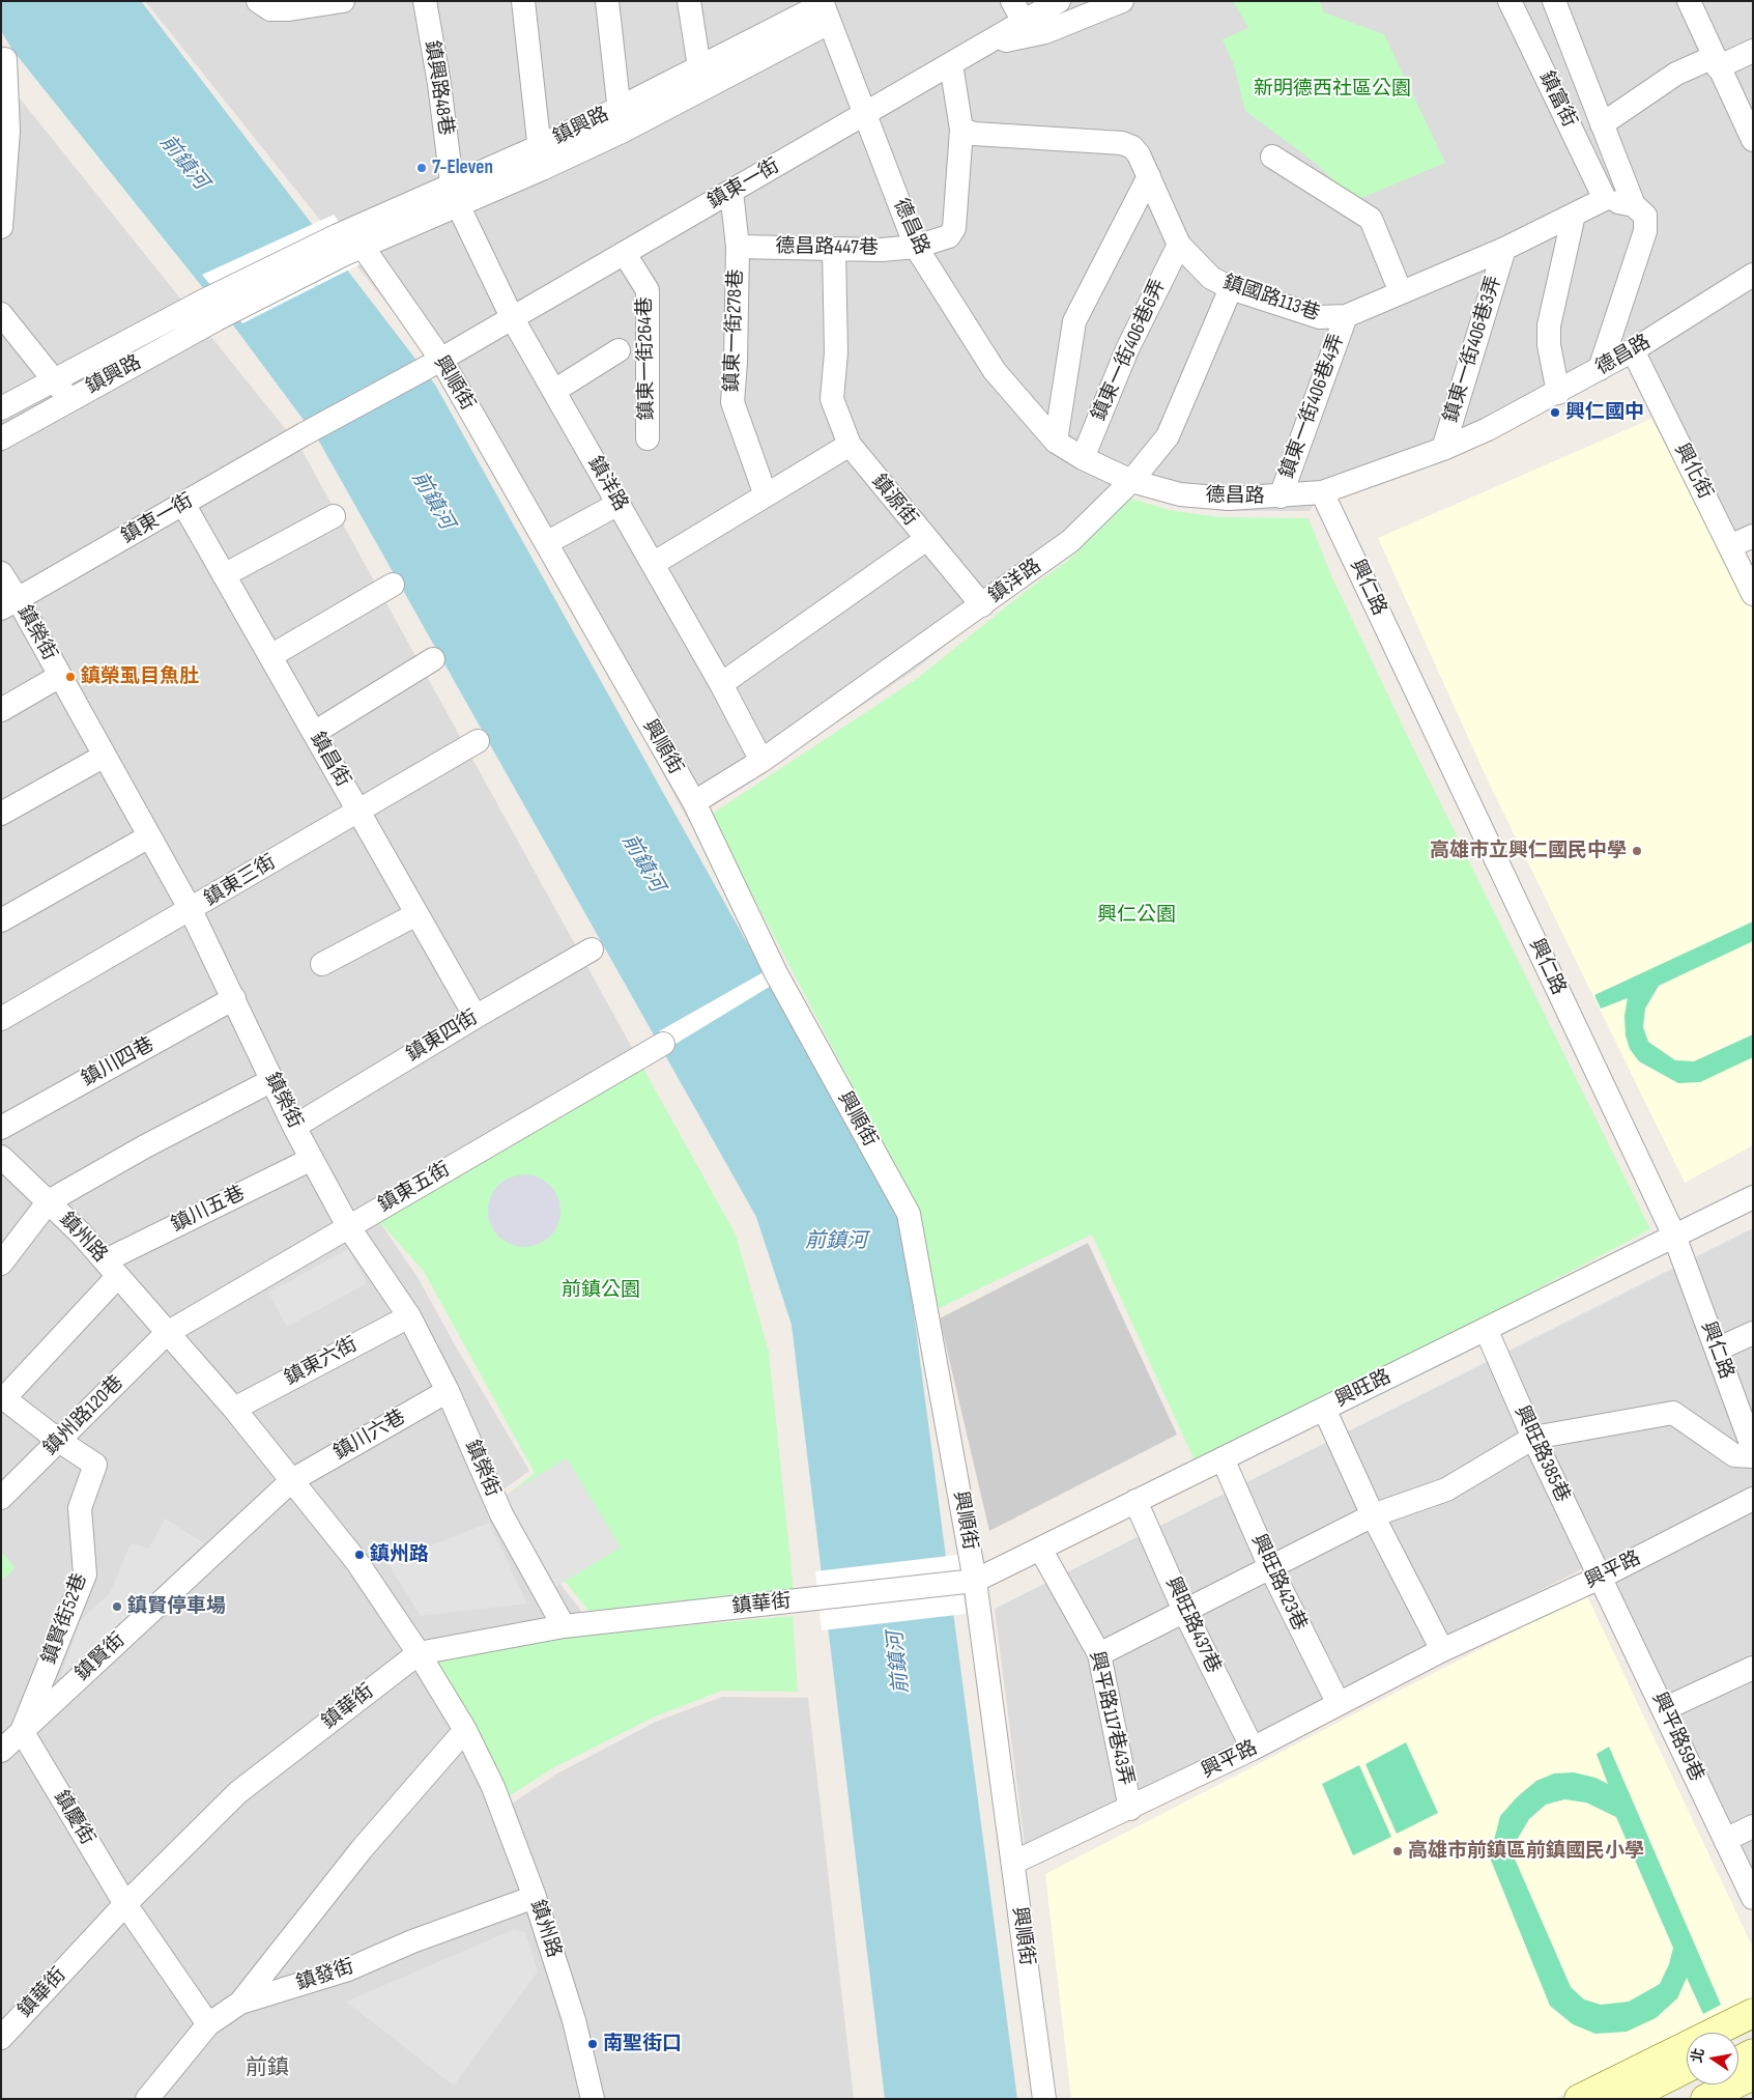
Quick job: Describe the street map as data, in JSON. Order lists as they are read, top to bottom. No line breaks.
{"streets":{"street":["鎮興路48巷","鎮富街","鎮興路","鎮東一街","德昌路","德昌路447巷","鎮國路113巷","鎮東一街278巷","鎮東一街406巷3弄","鎮東一街406巷6弄","鎮東一街264巷","興順街","鎮東一街406巷4弄","興化街","鎮洋路","鎮源街","興仁路","鎮榮街","鎮昌街","鎮東三街","鎮東四街","鎮川四巷","鎮東五街","鎮川五巷","鎮州路","鎮東六街","興旺路","鎮州路120巷","鎮川六巷","興旺路385巷","興平路","興旺路423巷","鎮華街","鎮賢街52巷","興旺路437巷","鎮賢街","興平路117巷43弄","興平路59巷","鎮慶街","鎮發街"]},"crossings":[["鎮興路48巷","鎮興路"],["鎮興路48巷","鎮洋路"],["鎮富街","鎮國路113巷"],["鎮興路","德昌路"],["鎮興路","興順街"],["鎮興路","鎮洋路"],["鎮東一街","德昌路"],["鎮東一街","鎮東一街278巷"],["鎮東一街","鎮東一街264巷"],["鎮東一街","興順街"],["鎮東一街","鎮洋路"],["鎮東一街","鎮榮街"],["鎮東一街","鎮昌街"],["德昌路","德昌路447巷"],["德昌路","鎮東一街406巷3弄"],["德昌路","鎮東一街406巷6弄"],["德昌路","鎮東一街406巷4弄"],["德昌路","興化街"],["德昌路","鎮洋路"],["德昌路","興仁路"],["德昌路447巷","鎮國路113巷"],["德昌路447巷","鎮東一街278巷"],["德昌路447巷","鎮源街"],["鎮國路113巷","鎮東一街406巷3弄"],["鎮國路113巷","鎮東一街406巷6弄"],["鎮國路113巷","鎮東一街406巷4弄"],["鎮國路113巷","鎮洋路"],["興順街","鎮洋路"],["興順街","興旺路"],["興順街","興平路"],["興順街","鎮華街"],["鎮洋路","鎮源街"],["興仁路","興旺路"],["鎮榮街","鎮東三街"],["鎮榮街","鎮東四街"],["鎮榮街","鎮川四巷"],["鎮榮街","鎮東五街"],["鎮榮街","鎮川五巷"],["鎮榮街","鎮東六街"],["鎮榮街","鎮川六巷"],["鎮榮街","鎮華街"],["鎮昌街","鎮東三街"],["鎮昌街","鎮東四街"],["鎮東五街","鎮州路"],["鎮東五街","鎮州路120巷"],["鎮川五巷","鎮州路"],["鎮州路","鎮東六街"],["鎮州路","鎮州路120巷"],["鎮州路","鎮川六巷"],["鎮州路","鎮華街"],["鎮州路","鎮賢街"],["鎮州路","鎮發街"],["興旺路","興旺路385巷"],["興旺路","興旺路423巷"],["興旺路","鎮華街"],["興旺路","興旺路437巷"],["興旺路","興平路117巷43弄"],["鎮州路120巷","鎮賢街52巷"],["鎮川六巷","鎮賢街"],["興旺路385巷","興平路"],["興旺路385巷","興平路59巷"],["興平路","興旺路423巷"],["興平路","興旺路437巷"],["興平路","興平路117巷43弄"],["興平路","興平路59巷"],["鎮華街","鎮慶街"],["鎮賢街52巷","鎮賢街"],["鎮賢街52巷","鎮慶街"],["鎮賢街","鎮慶街"],["鎮慶街","鎮發街"]],"districts":["前鎮"],"water":["前鎮河"],"parks":["新明德西社區公園","興仁公園","前鎮公園"],"places":["7-Eleven","興仁國中","鎮榮虱目魚肚","高雄市立興仁國民中學","鎮州路","鎮賢停車場","高雄市前鎮區前鎮國民小學","南聖街口"],"north":"left"}
